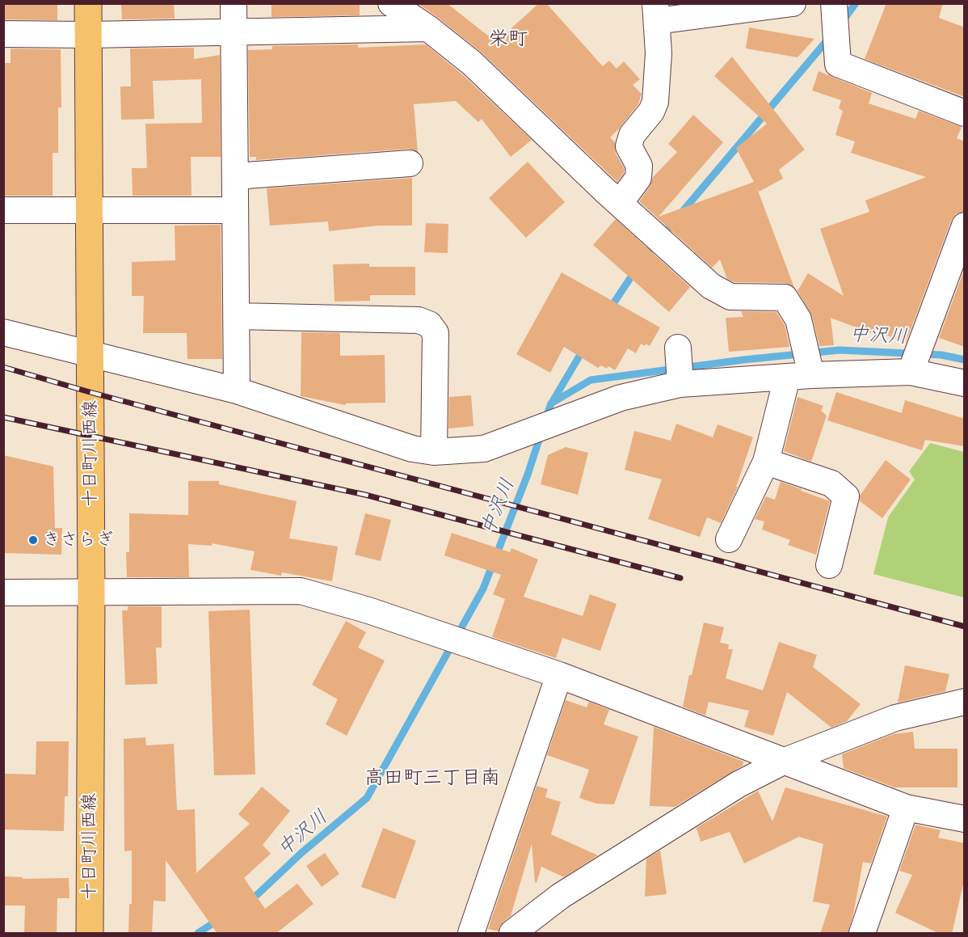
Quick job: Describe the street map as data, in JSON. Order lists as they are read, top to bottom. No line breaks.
{"streets":{"main road":["十日町川西線"]},"districts":["栄町","高田町三丁目南"],"water":["中沢川"],"places":["きさらぎ"]}
